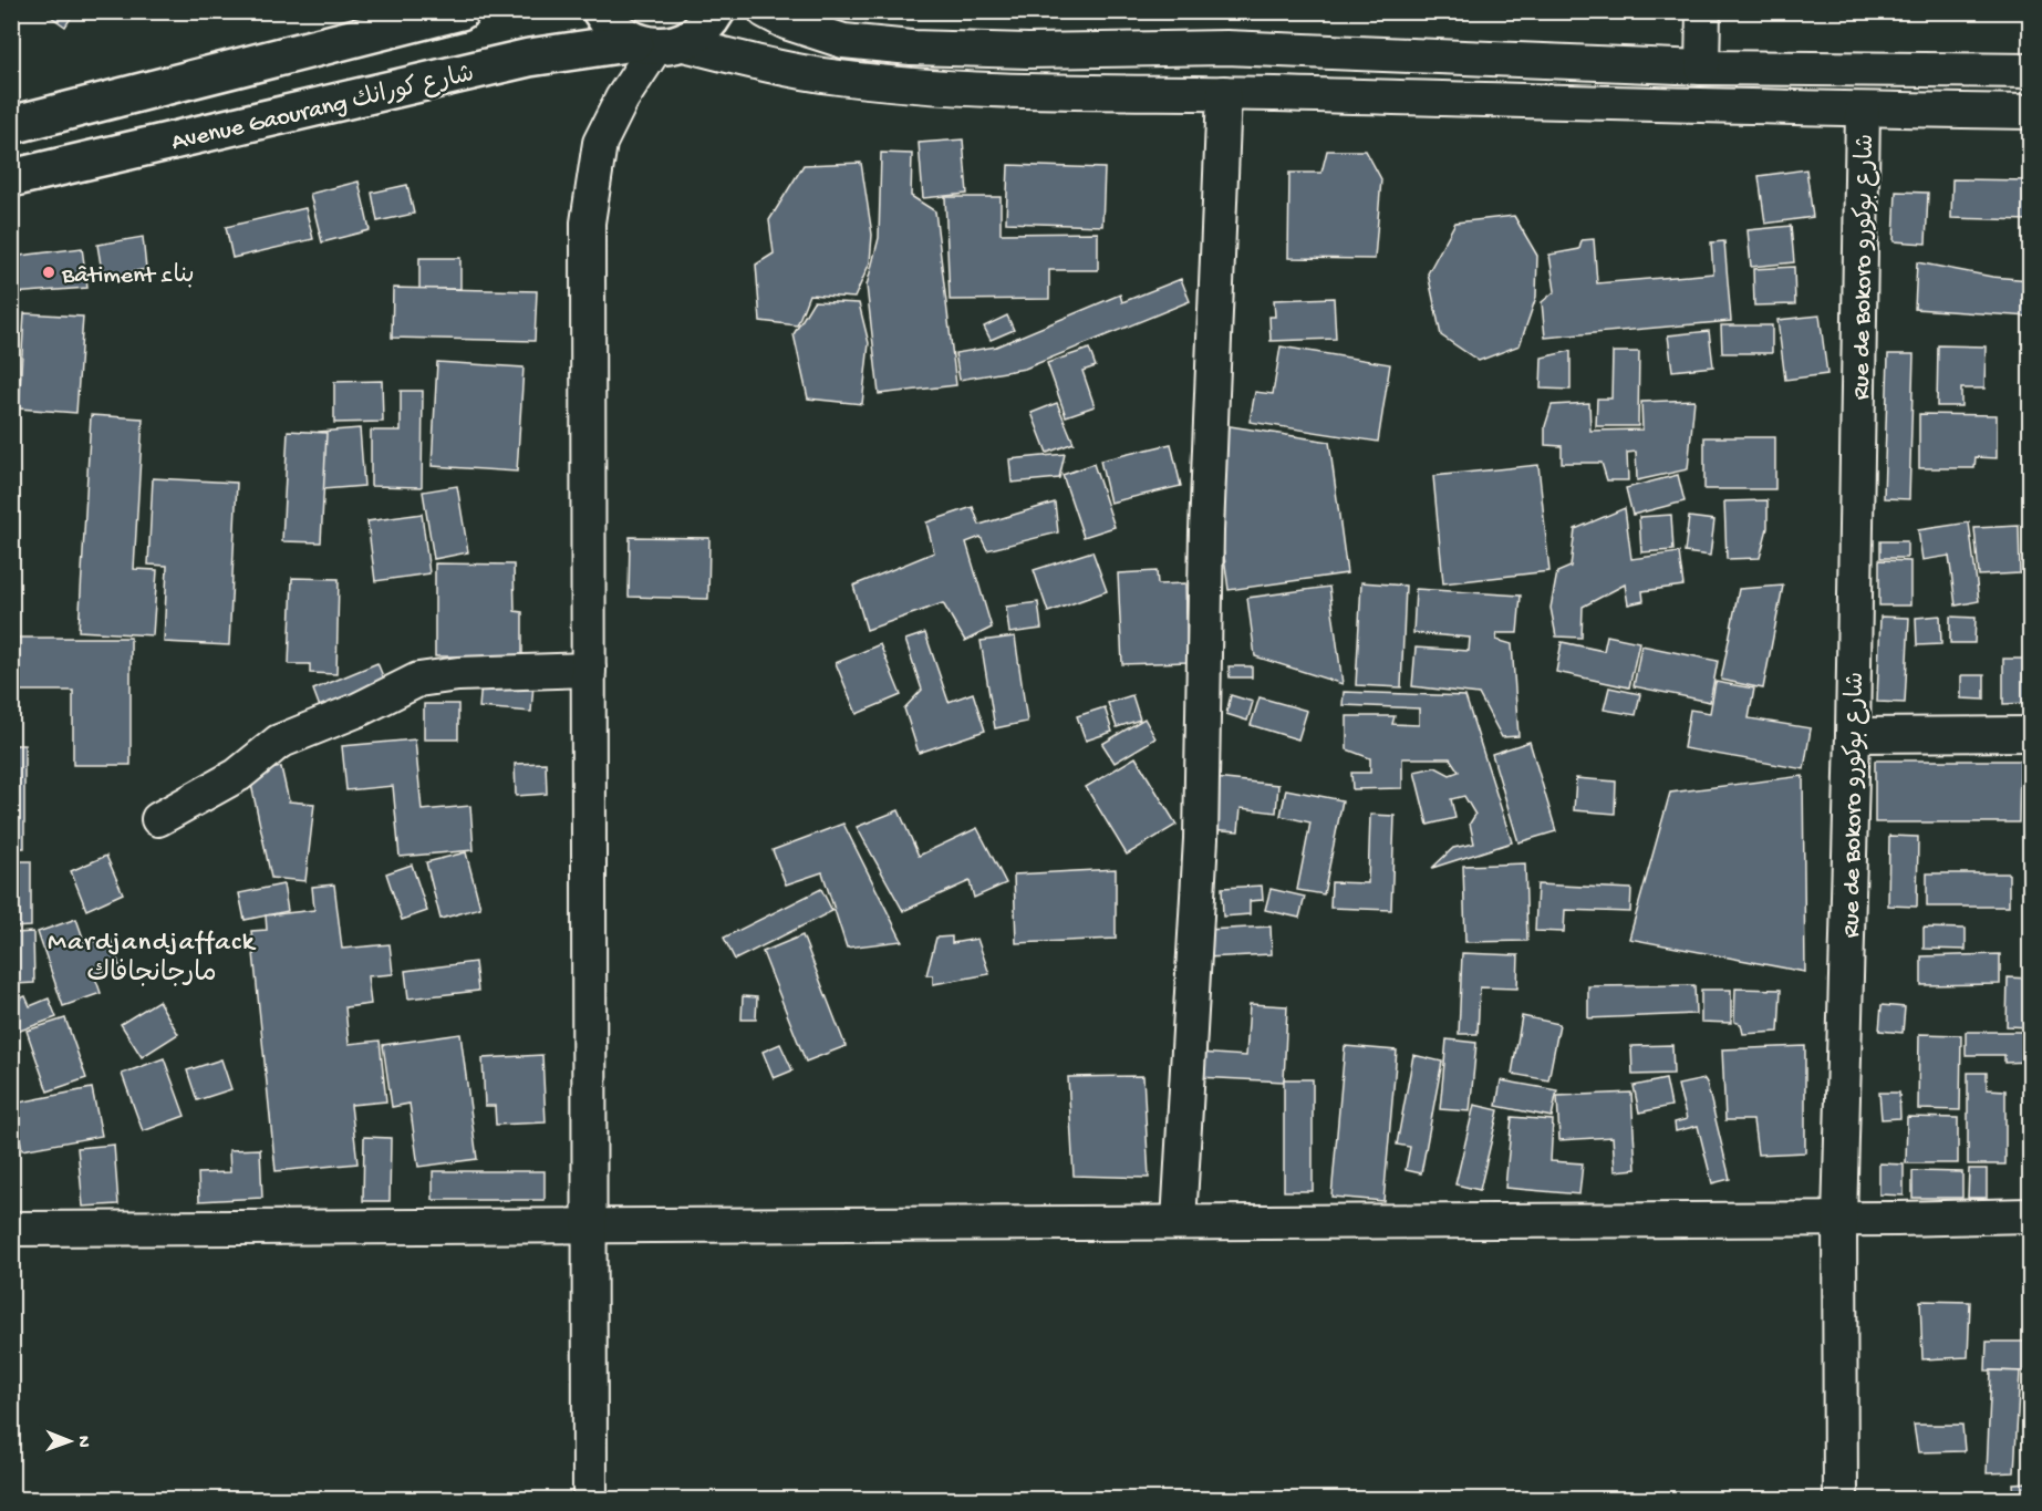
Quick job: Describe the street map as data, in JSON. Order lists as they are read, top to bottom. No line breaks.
{"streets":{"main road":["Avenue Gaourang شارع كورانك"],"street":["Rue de Bokoro شارع بوكورو"]},"districts":["Mardjandjaffack مارجانجافاك"],"places":["Bâtiment بناء"],"north":"right"}
